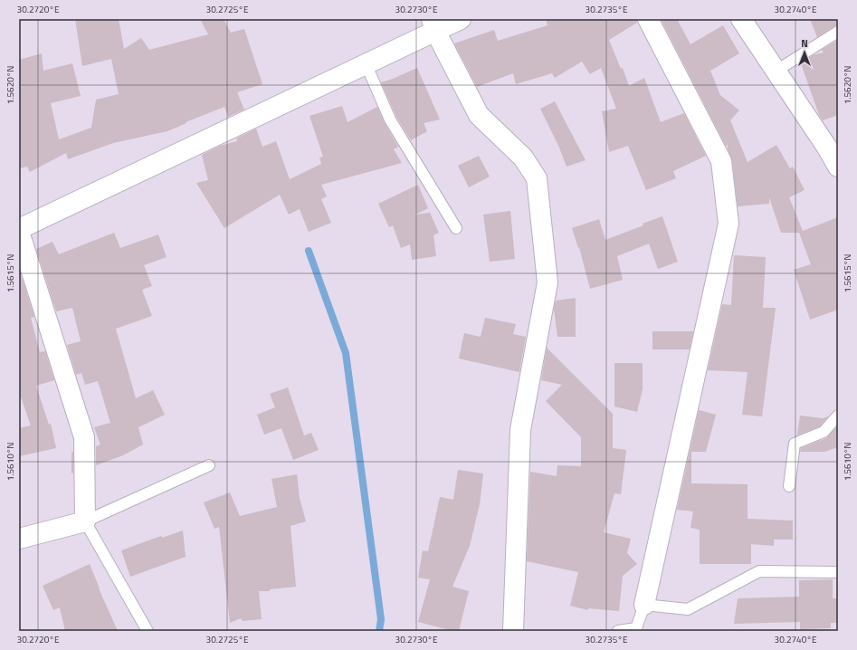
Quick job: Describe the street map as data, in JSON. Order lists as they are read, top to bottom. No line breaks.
{"north":"top","coordinates":["30.2720°E","30.2725°E","30.2730°E","30.2735°E","30.2740°E","1.5620°N","1.5615°N","1.5610°N"]}
